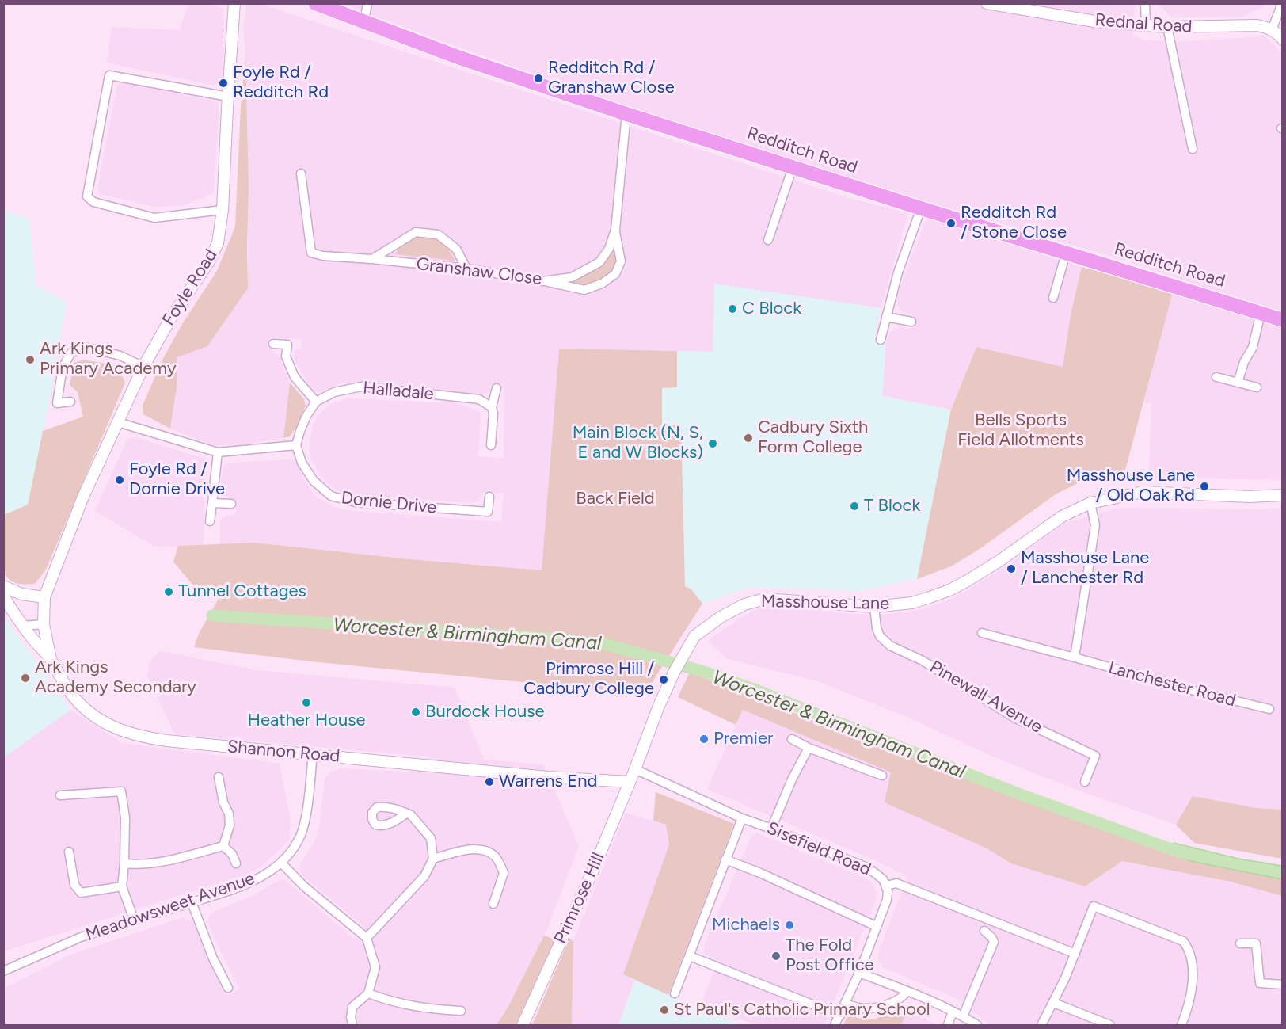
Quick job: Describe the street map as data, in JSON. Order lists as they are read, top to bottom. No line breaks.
{"streets":{"highway":["Redditch Road"],"street":["Rednal Road","Granshaw Close","Foyle Road","Halladale","Dornie Drive","Masshouse Lane","Lanchester Road","Pinewall Avenue","Shannon Road","Sisefield Road","Primrose Hill","Meadowsweet Avenue"]},"crossings":[["Redditch Road","Granshaw Close"],["Foyle Road","Shannon Road"],["Masshouse Lane","Pinewall Avenue"],["Masshouse Lane","Sisefield Road"],["Masshouse Lane","Primrose Hill"],["Shannon Road","Primrose Hill"],["Shannon Road","Meadowsweet Avenue"],["Sisefield Road","Primrose Hill"]],"water":["Worcester & Birmingham Canal"],"parks":["Bells Sports Field Allotments","Back Field"],"places":["Redditch Rd / Granshaw Close","Foyle Rd / Redditch Rd","Redditch Rd / Stone Close","C Block","Ark Kings Primary Academy","Cadbury Sixth Form College","Main Block (N, S, E and W Blocks)","Foyle Rd / Dornie Drive","Masshouse Lane / Old Oak Rd","T Block","Masshouse Lane / Lanchester Rd","Tunnel Cottages","Ark Kings Academy Secondary","Primrose Hill / Cadbury College","Heather House","Burdock House","Premier","Warrens End","Michaels","The Fold Post Office","St Paul's Catholic Primary School"]}
